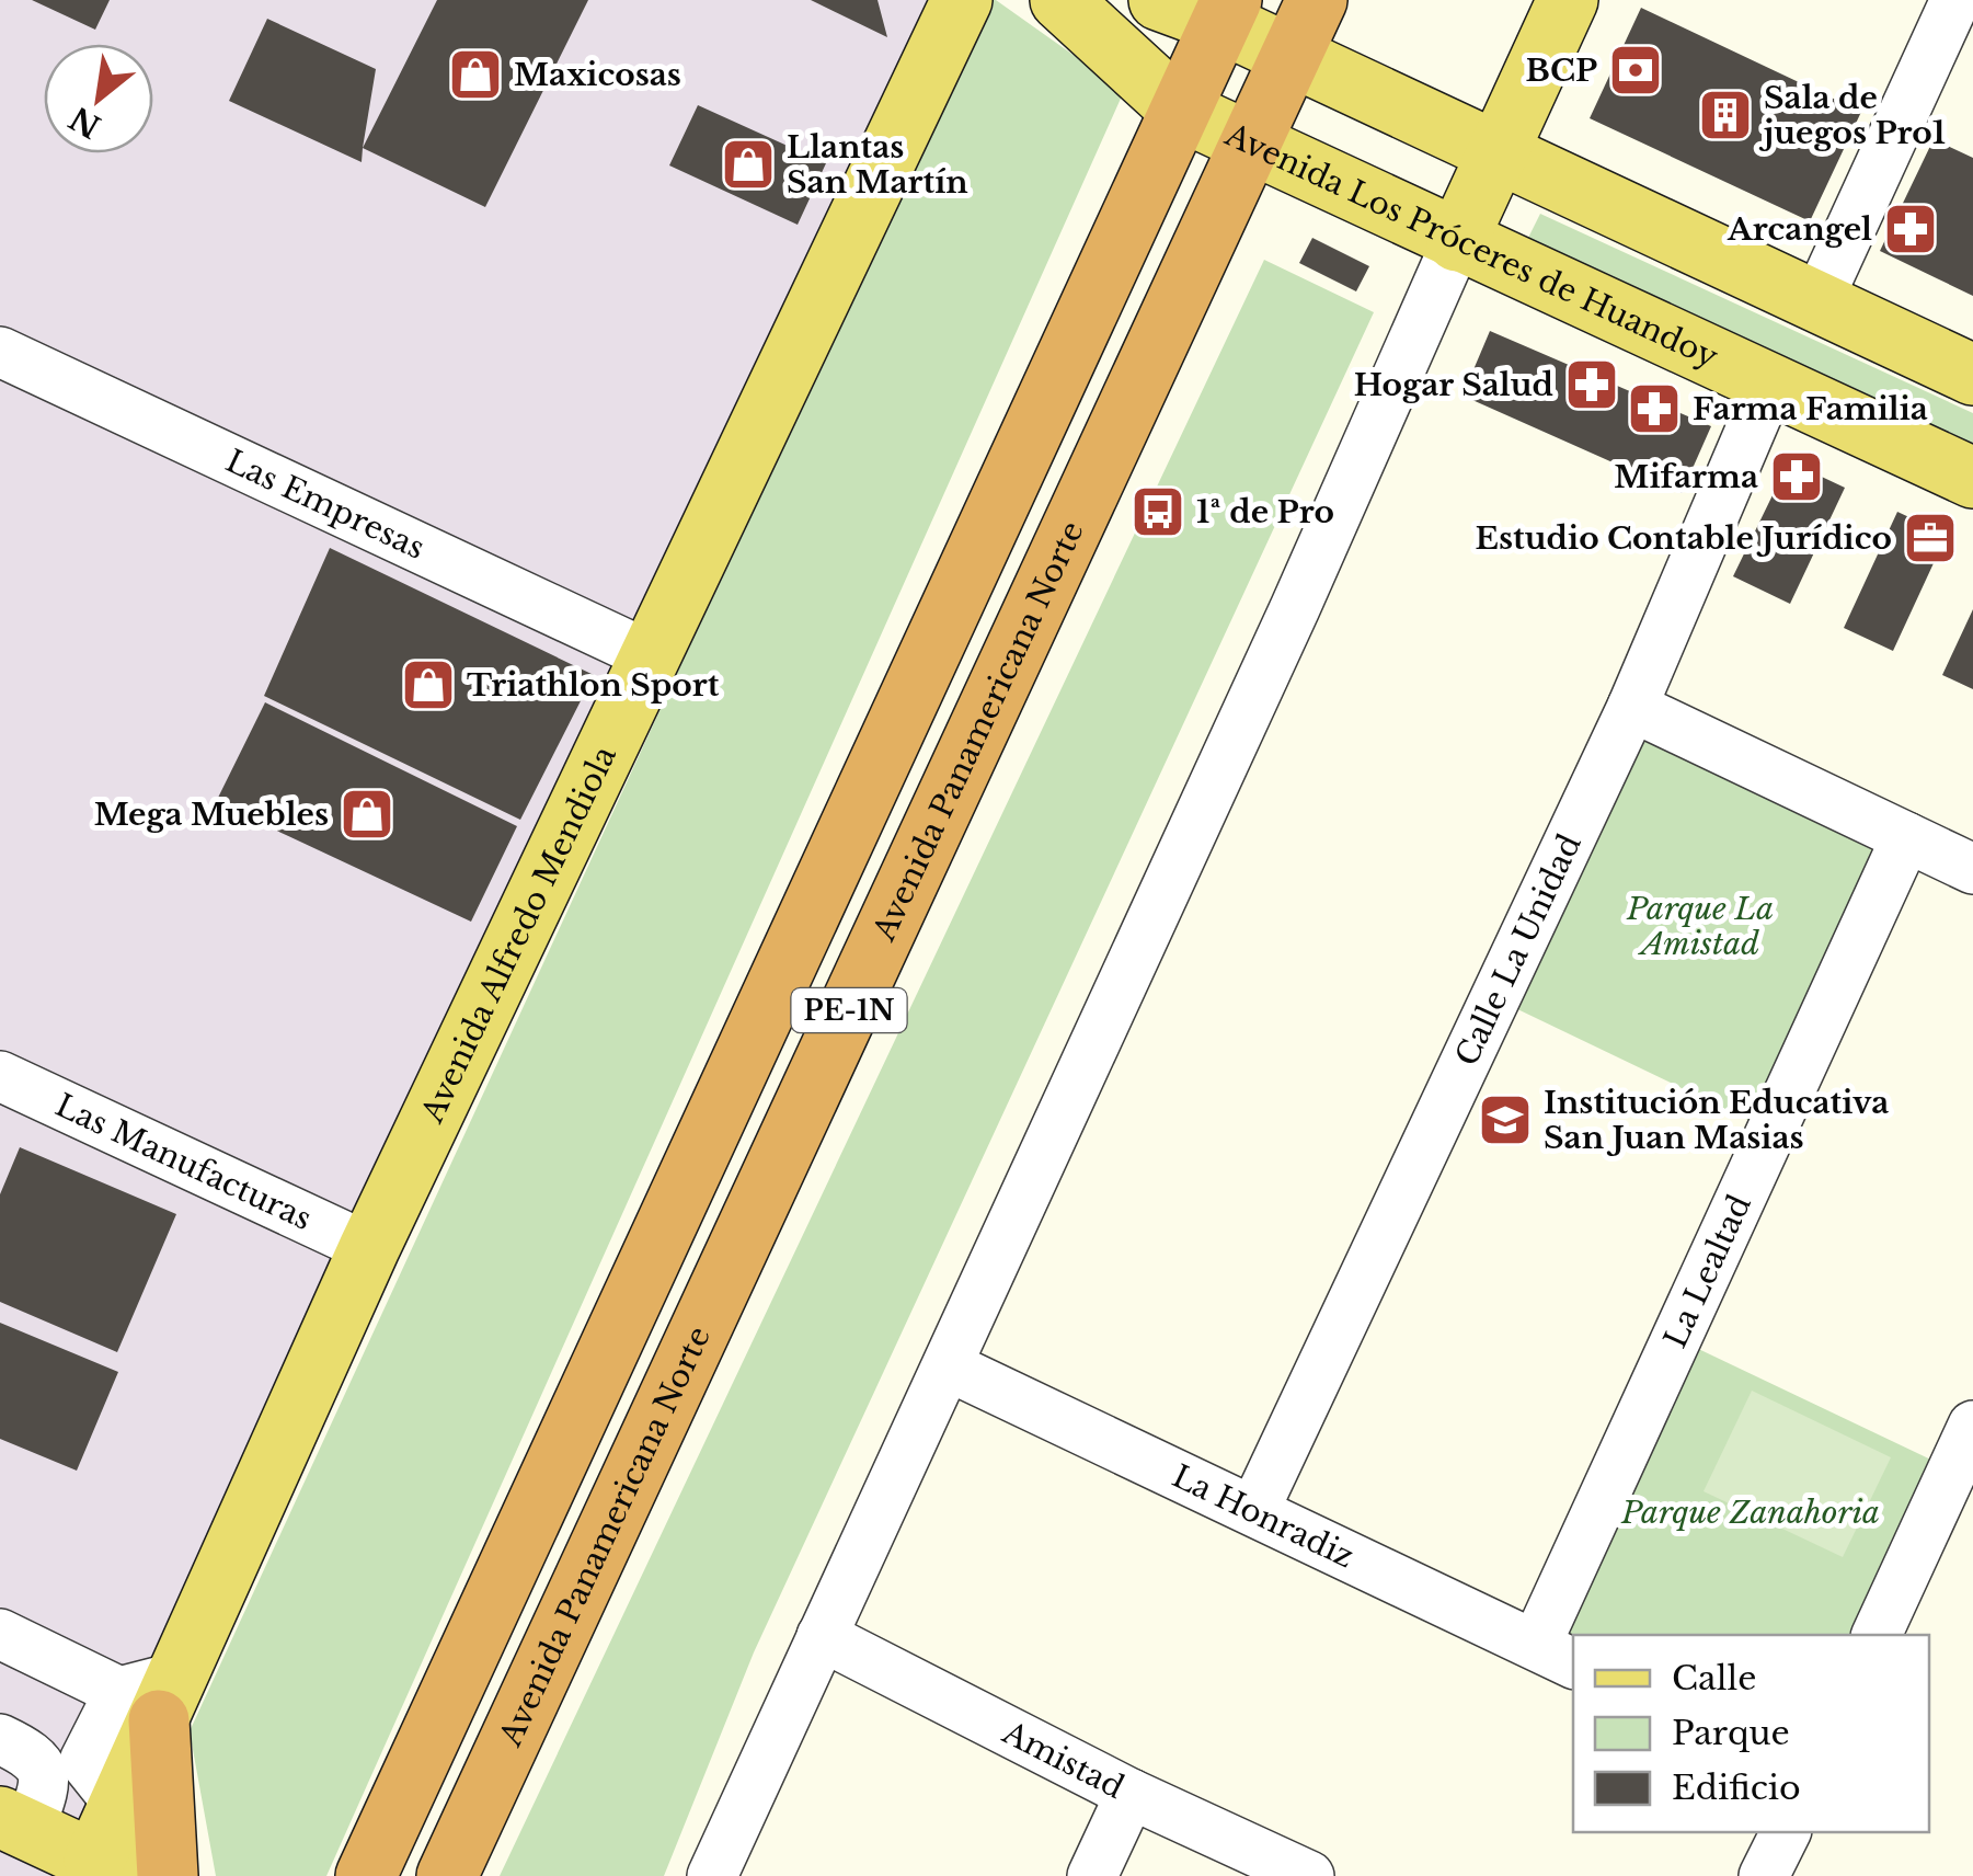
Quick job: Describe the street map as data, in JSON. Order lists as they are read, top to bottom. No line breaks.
{"streets":{"highway":["Avenida Panamericana Norte","PE-1N"],"main road":["Avenida Los Próceres de Huandoy","Avenida Alfredo Mendiola"],"street":["Las Empresas","Calle La Unidad","Las Manufacturas","La Lealtad","La Honradiz","Amistad"]},"crossings":[["Avenida Los Próceres de Huandoy","Avenida Panamericana Norte"],["Avenida Los Próceres de Huandoy","Calle La Unidad"],["Avenida Los Próceres de Huandoy","PE-1N"],["Las Empresas","Avenida Alfredo Mendiola"],["Avenida Alfredo Mendiola","Las Manufacturas"],["Calle La Unidad","La Honradiz"],["La Lealtad","La Honradiz"]],"parks":["Parque La Amistad","Parque Zanahoria"],"places":{"bank":["BCP"],"shop":["Maxicosas","Llantas San Martín","Triathlon Sport","Mega Muebles"],"building":["Sala de juegos Pro1"],"pharmacy":["Arcangel","Hogar Salud","Farma Familia","Mifarma"],"bus stop":["1ª de Pro"],"office":["Estudio Contable Jurídico"],"school or university":["Institución Educativa San Juan Masias"]},"legend":["Calle","Parque","Edificio"],"north":"bottom left"}
